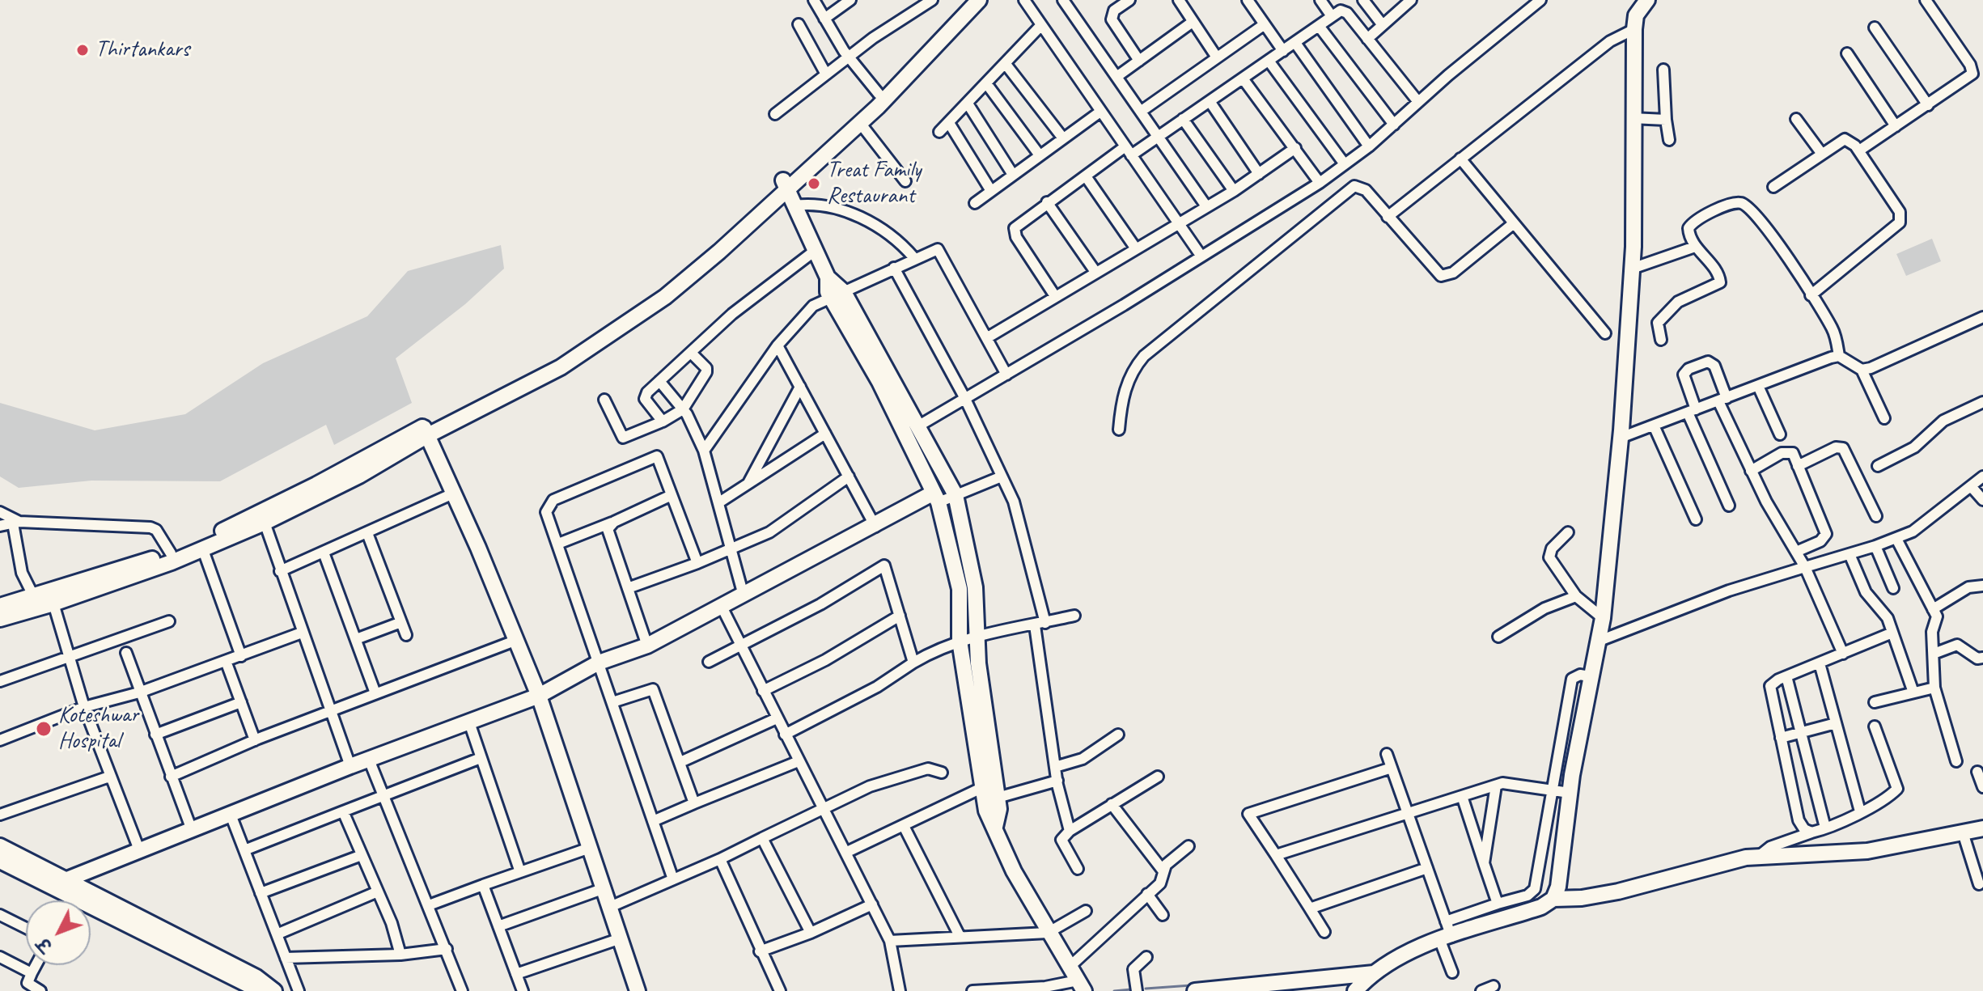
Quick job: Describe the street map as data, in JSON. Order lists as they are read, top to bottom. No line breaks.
{"places":["Thirtankars","Treat Family Restaurant","Koteshwar Hospital"],"north":"bottom left"}
